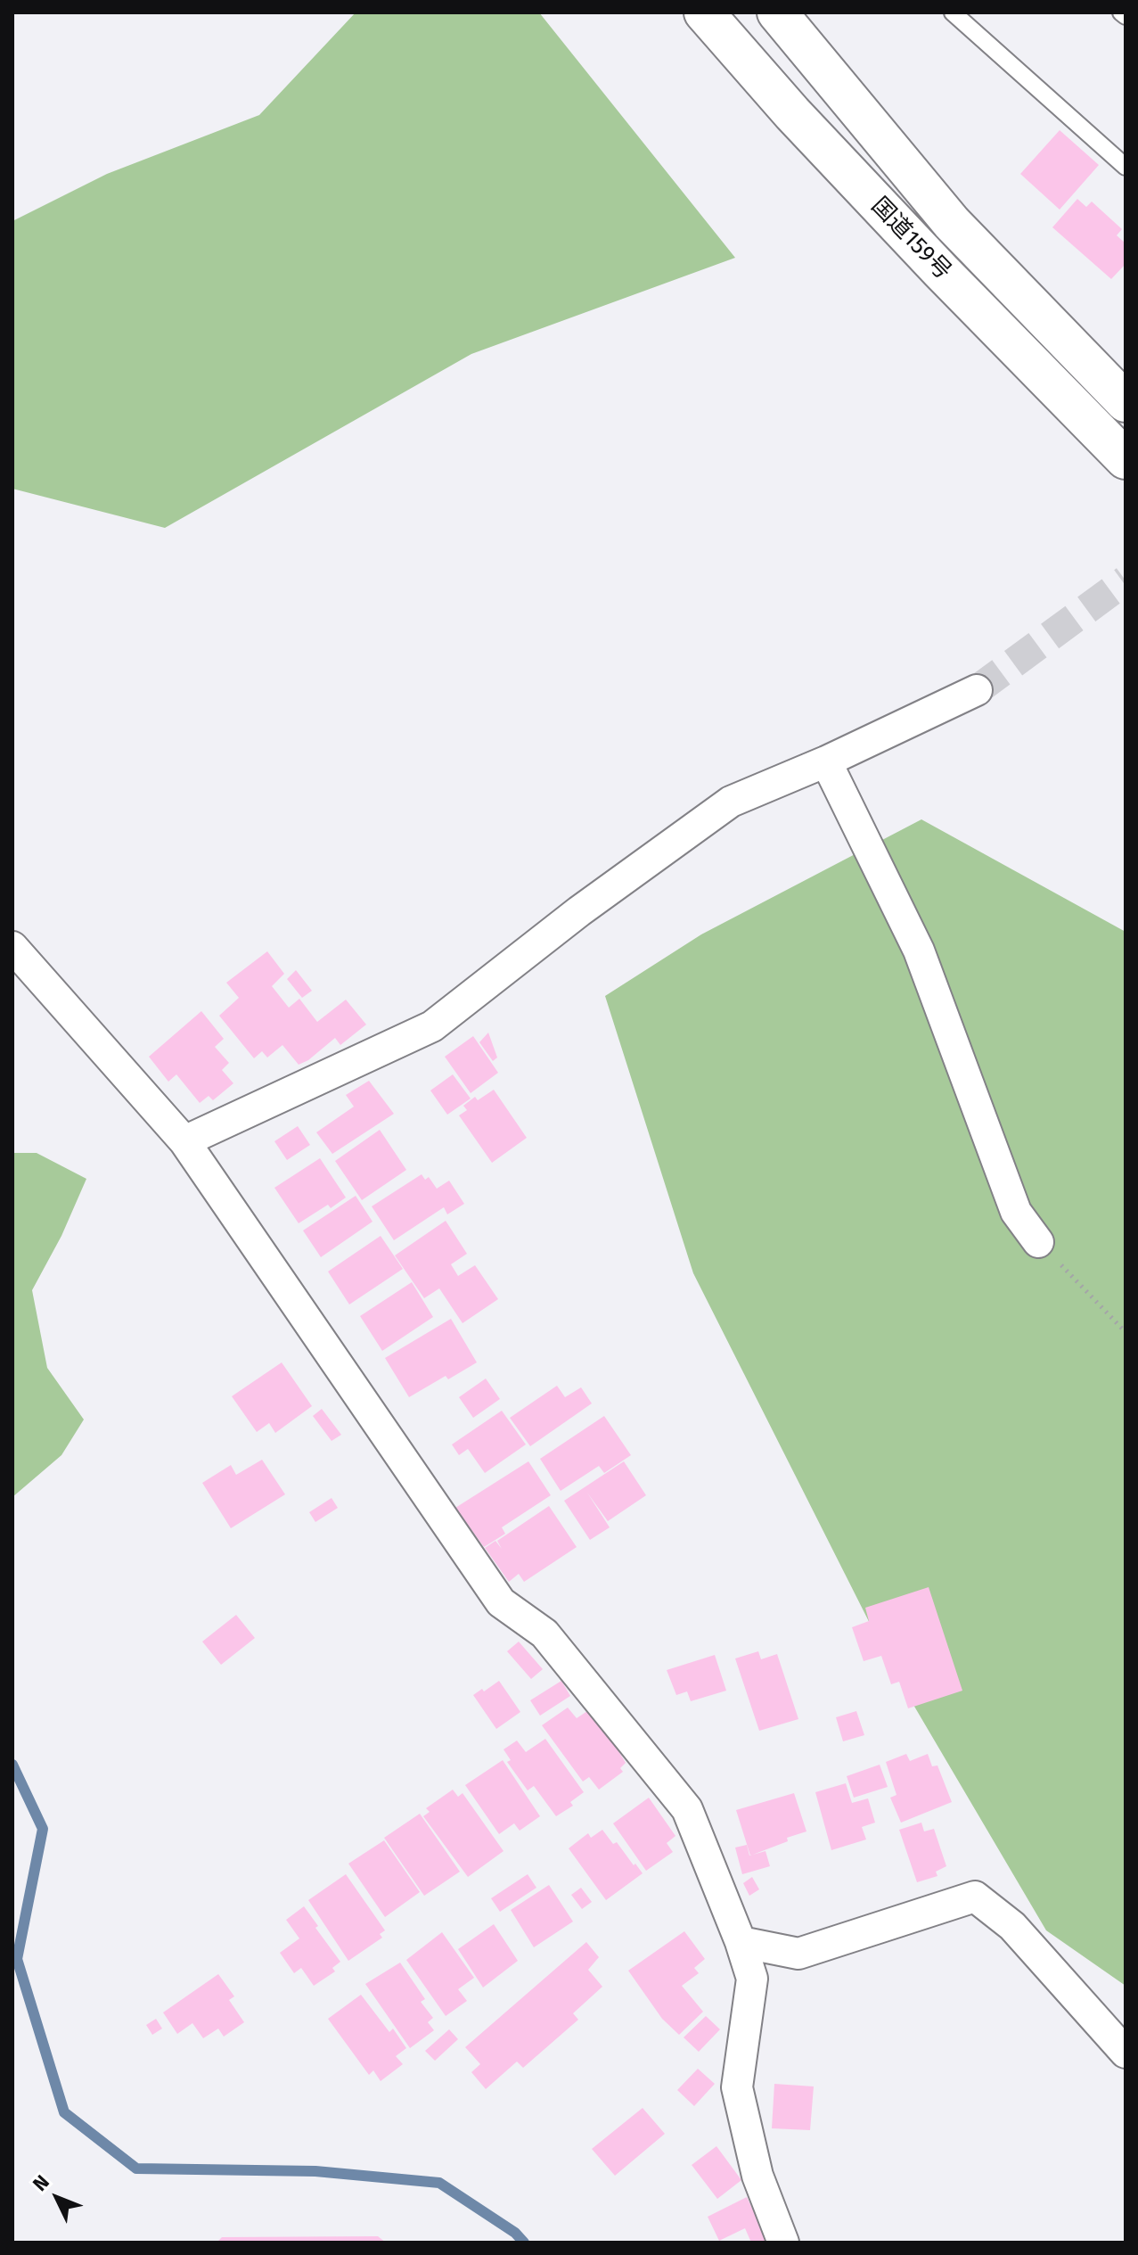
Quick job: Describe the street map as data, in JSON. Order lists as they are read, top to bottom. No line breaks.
{"streets":{"highway":["国道159号"]},"north":"top left"}
